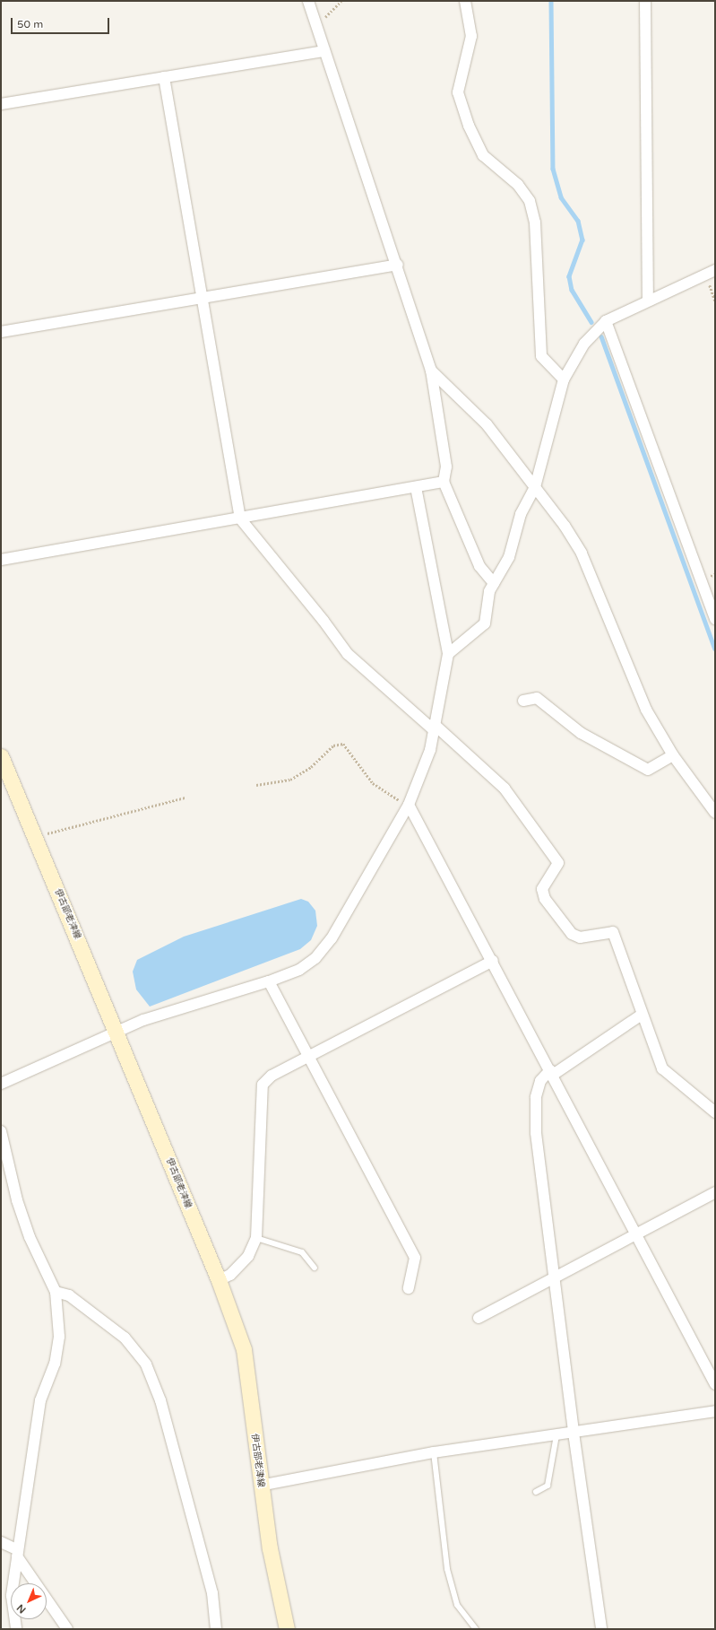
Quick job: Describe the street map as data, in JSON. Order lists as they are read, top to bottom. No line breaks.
{"streets":{"main road":["伊古部老津線"]},"scale_bar":"50 m","north":"bottom left"}
